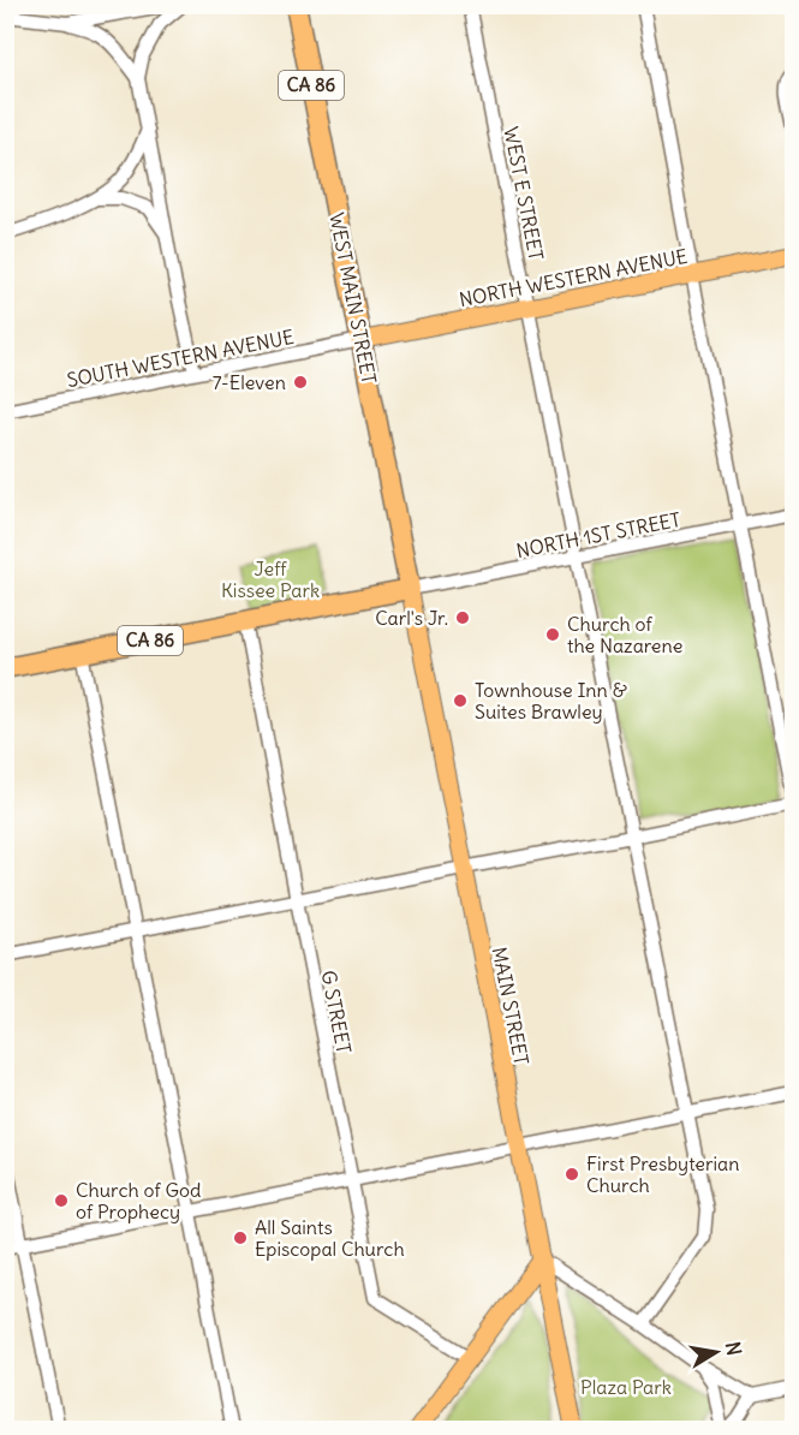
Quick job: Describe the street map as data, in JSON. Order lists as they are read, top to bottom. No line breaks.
{"streets":{"highway":["CA 86","WEST MAIN STREET"],"main road":["NORTH WESTERN AVENUE","MAIN STREET"],"street":["WEST E STREET","SOUTH WESTERN AVENUE","NORTH 1ST STREET","G STREET"]},"crossings":[["CA 86","WEST MAIN STREET"],["CA 86","NORTH 1ST STREET"],["CA 86","MAIN STREET"],["CA 86","G STREET"],["WEST E STREET","NORTH WESTERN AVENUE"],["WEST E STREET","NORTH 1ST STREET"],["NORTH WESTERN AVENUE","WEST MAIN STREET"],["NORTH WESTERN AVENUE","SOUTH WESTERN AVENUE"],["WEST MAIN STREET","SOUTH WESTERN AVENUE"],["WEST MAIN STREET","NORTH 1ST STREET"],["WEST MAIN STREET","MAIN STREET"],["NORTH 1ST STREET","MAIN STREET"]],"parks":["Jeff Kissee Park","Plaza Park"],"places":["7-Eleven","Carl's Jr.","Church of the Nazarene","Townhouse Inn & Suites Brawley","First Presbyterian Church","Church of God of Prophecy","All Saints Episcopal Church"],"north":"right"}
